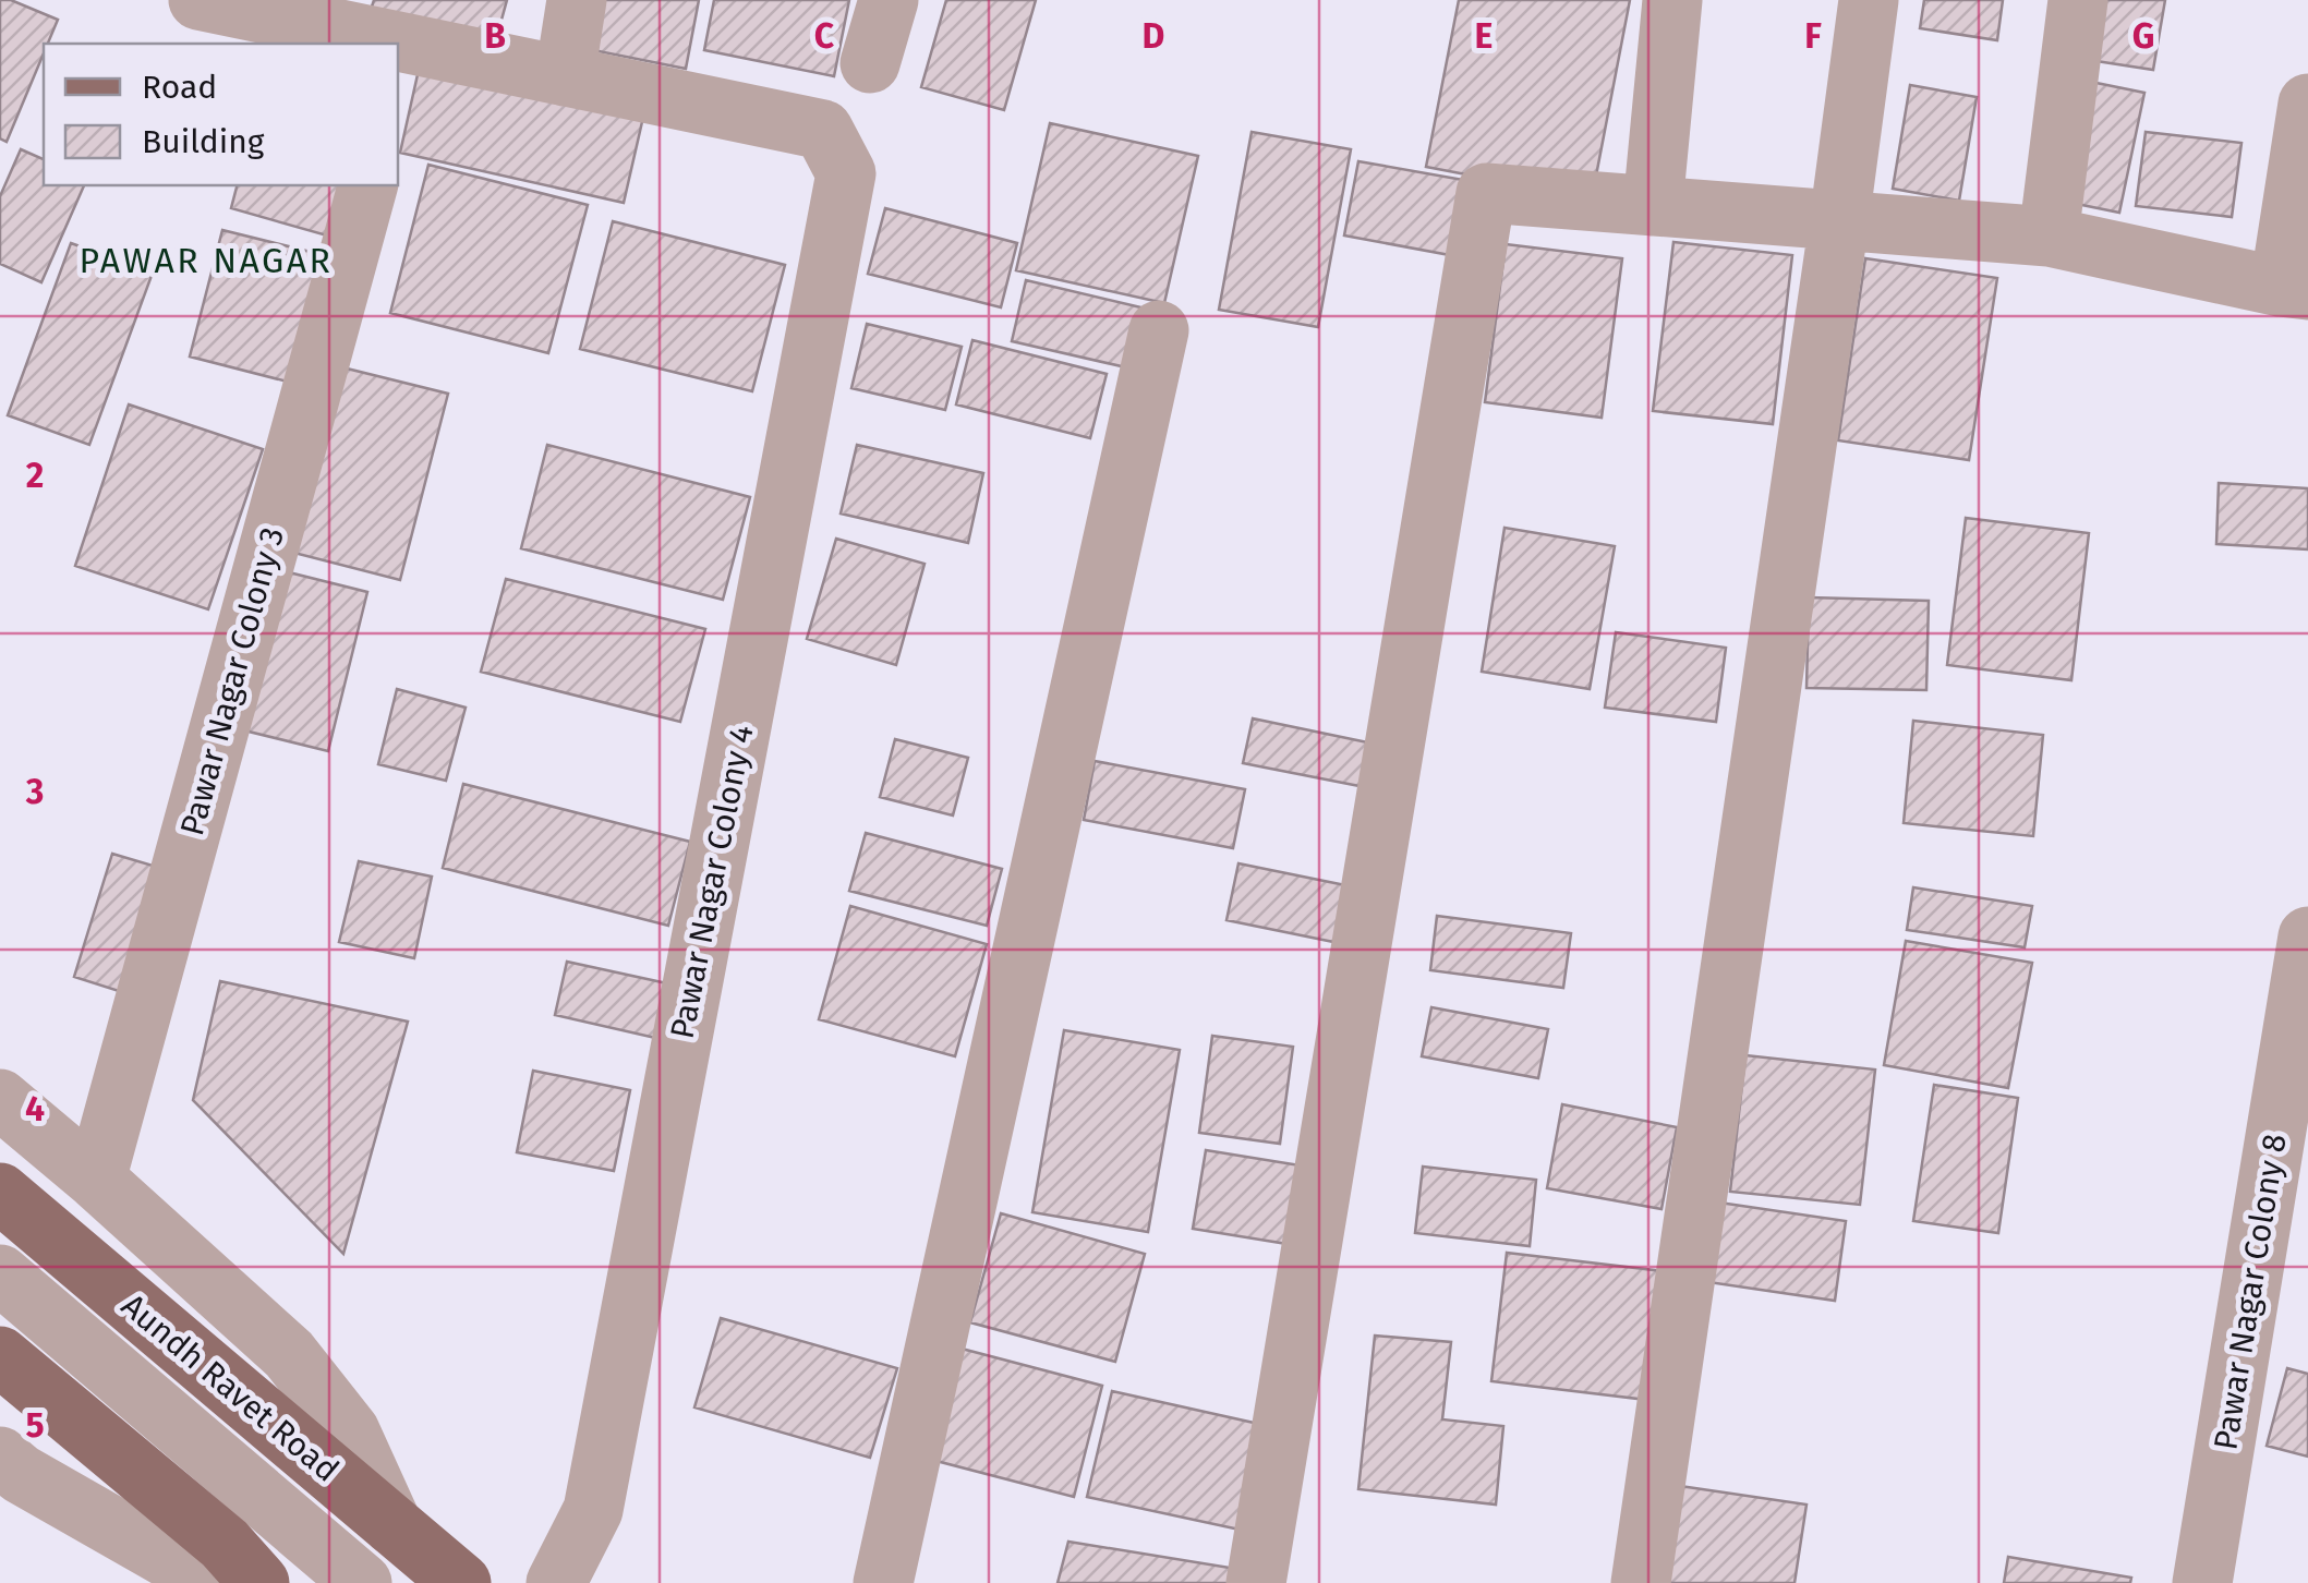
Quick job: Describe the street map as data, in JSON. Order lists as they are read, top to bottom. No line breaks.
{"streets":{"main road":["Aundh Ravet Road"],"street":["Pawar Nagar Colony 3","Pawar Nagar Colony 4","Pawar Nagar Colony 8"]},"districts":["PAWAR NAGAR"],"legend":["Road","Building"],"grid":{"columns":["B","C","D","E","F","G"],"rows":["2","3","4","5"]}}
